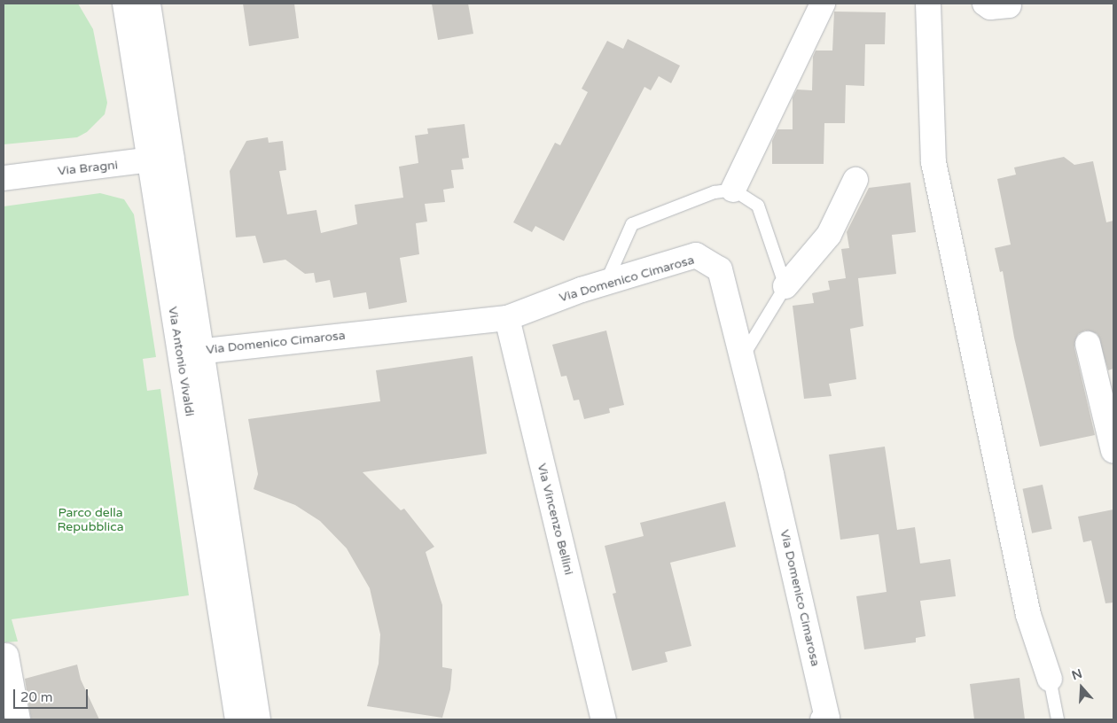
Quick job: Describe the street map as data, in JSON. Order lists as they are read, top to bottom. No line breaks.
{"streets":{"street":["Via Bragni","Via Domenico Cimarosa","Via Antonio Vivaldi","Via Vincenzo Bellini"]},"crossings":[["Via Bragni","Via Antonio Vivaldi"],["Via Domenico Cimarosa","Via Antonio Vivaldi"],["Via Domenico Cimarosa","Via Vincenzo Bellini"]],"parks":["Parco della Repubblica"],"scale_bar":"20 m","north":"top"}
